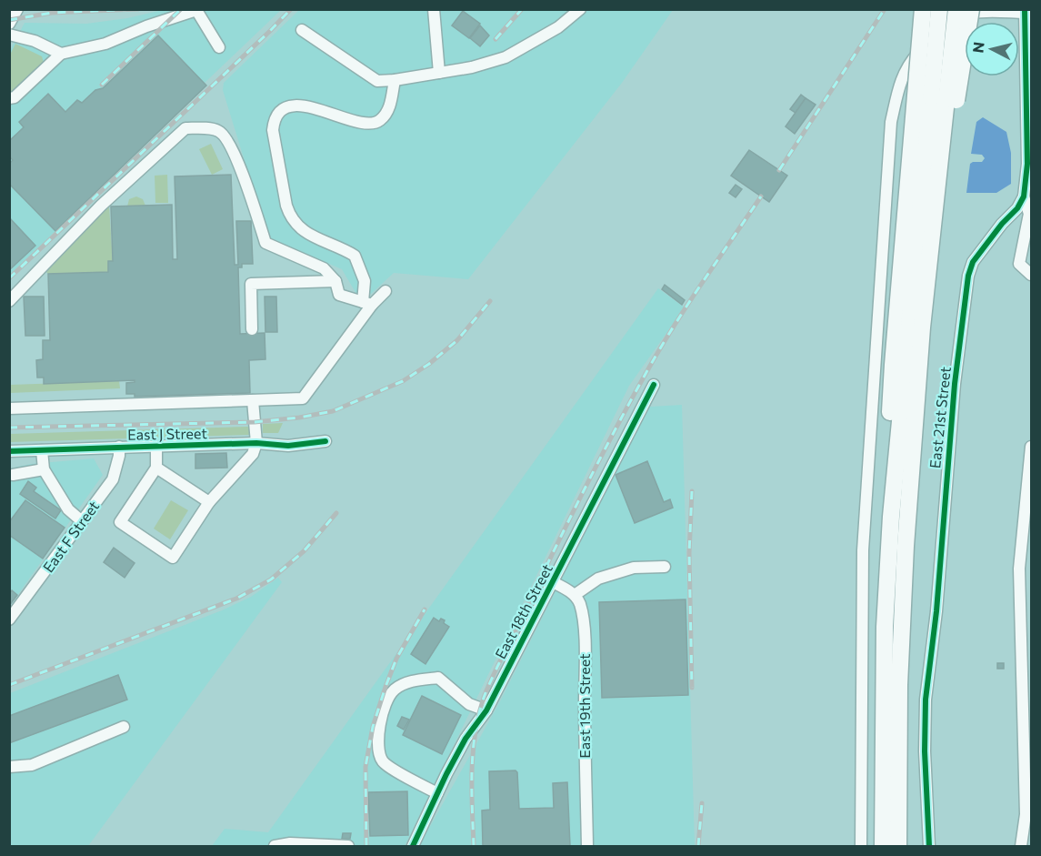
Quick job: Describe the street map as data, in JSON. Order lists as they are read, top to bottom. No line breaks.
{"streets":{"street":["East 21st Street","East J Street","East F Street","East 18th Street","East 19th Street"]},"crossings":[["East J Street","East F Street"]],"north":"left"}
